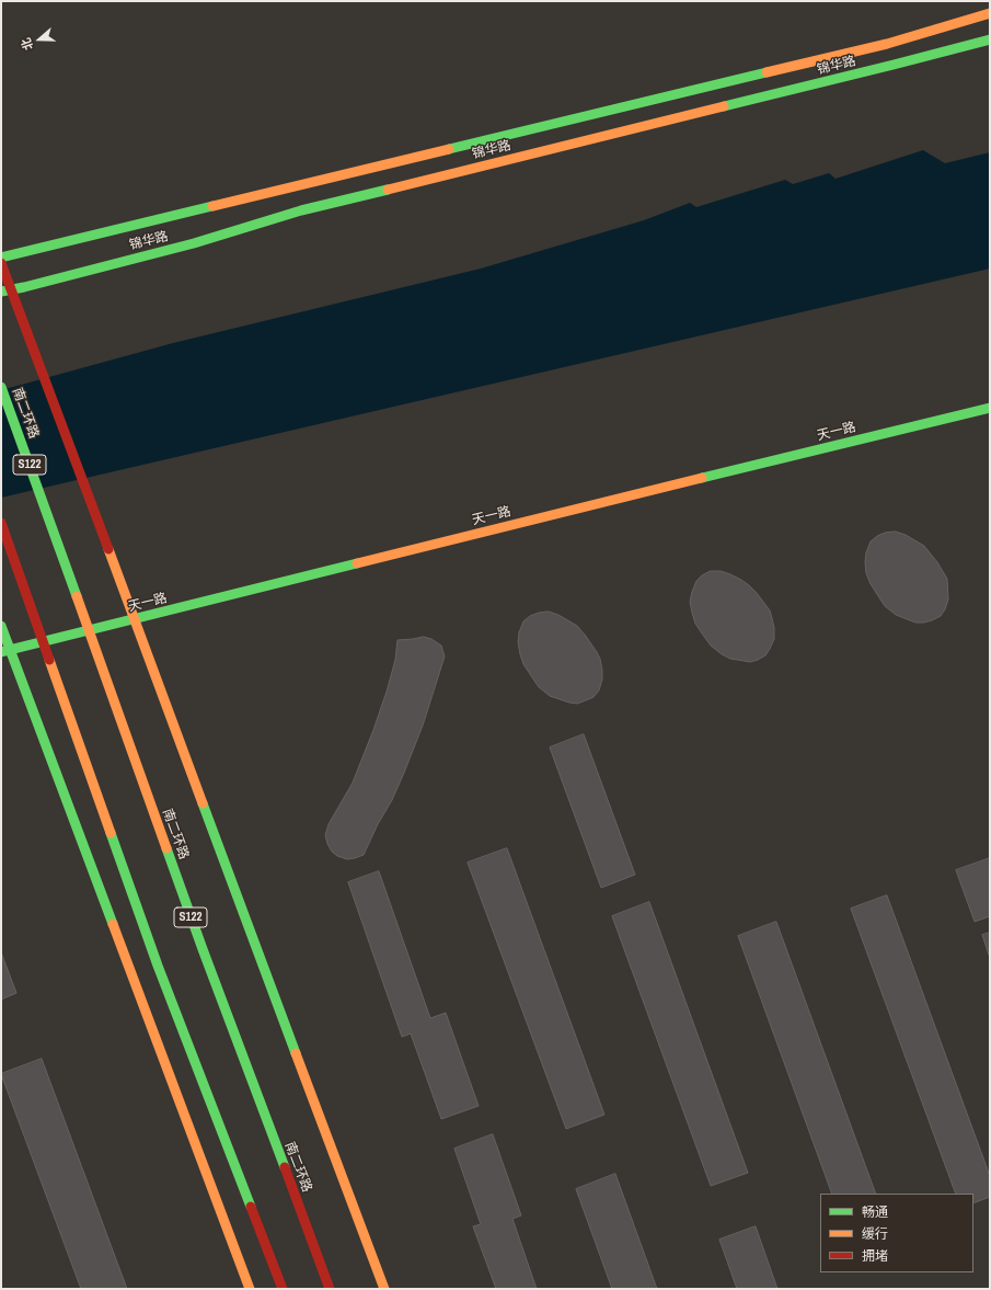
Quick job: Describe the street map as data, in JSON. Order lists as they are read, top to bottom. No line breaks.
{"streets":{"street":["锦华路","南二环路","天一路","S122"]},"crossings":[["南二环路","天一路"]],"legend":["畅通","缓行","拥堵"],"north":"left"}
